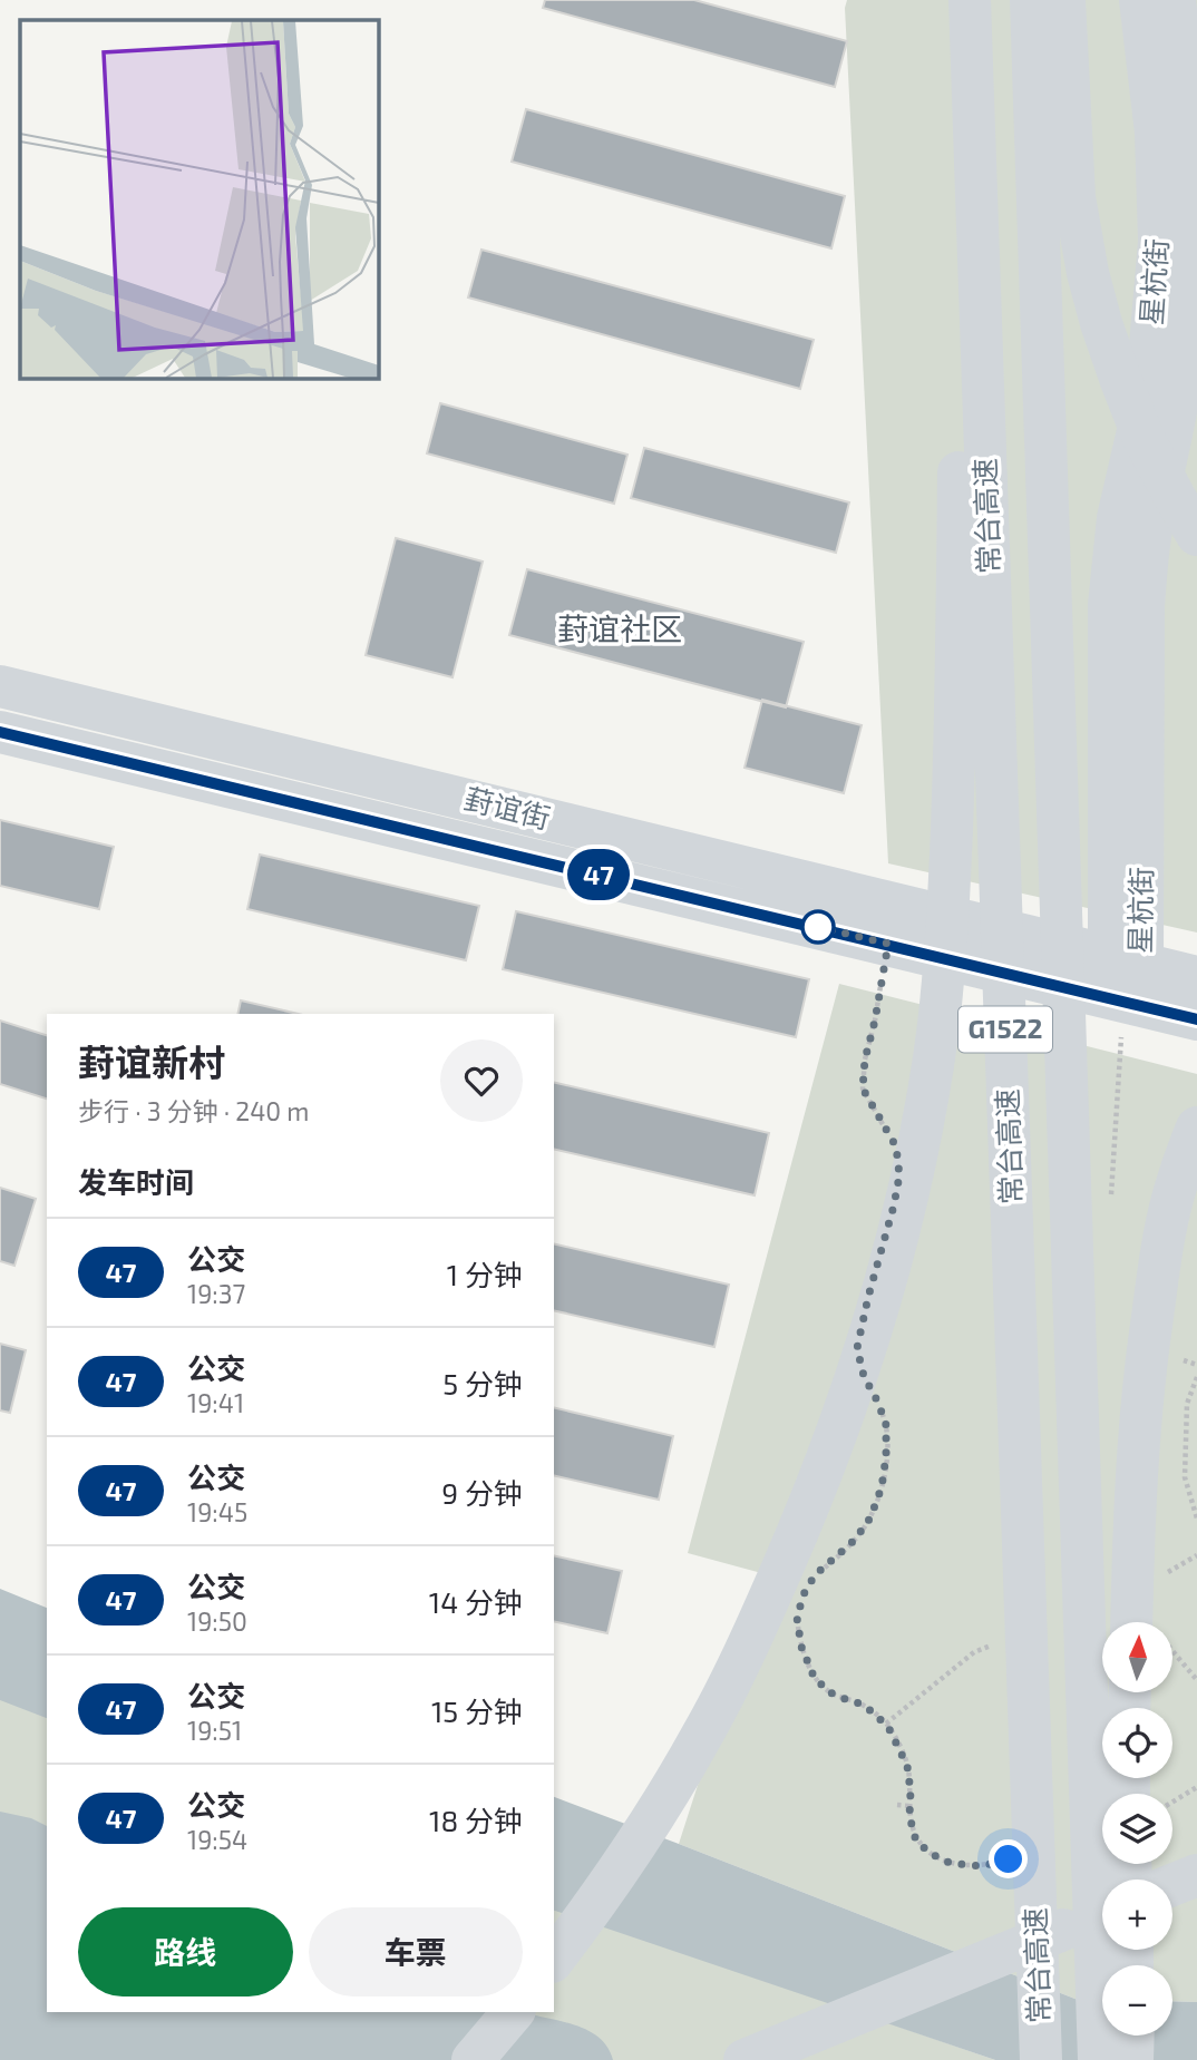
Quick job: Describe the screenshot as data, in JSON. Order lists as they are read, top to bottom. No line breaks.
{"streets":{"main road":["星杭街","常台高速","葑谊街","G1522"]},"crossings":[["星杭街","葑谊街"]],"districts":["葑谊社区"],"lines":["bus line 47"],"north":"top","page":{"on_map":"47","heading":[["葑谊新村","步行 · 3 分钟 · 240 m"],"发车时间"],"list":[{"mark":"47","name":"公交","note":"19:37","value":"1 分钟"},{"mark":"47","name":"公交","note":"19:41","value":"5 分钟"},{"mark":"47","name":"公交","note":"19:45","value":"9 分钟"},{"mark":"47","name":"公交","note":"19:50","value":"14 分钟"},{"mark":"47","name":"公交","note":"19:51","value":"15 分钟"},{"mark":"47","name":"公交","note":"19:54","value":"18 分钟"}],"map_buttons":["+","−"],"buttons":["路线","车票"]}}
